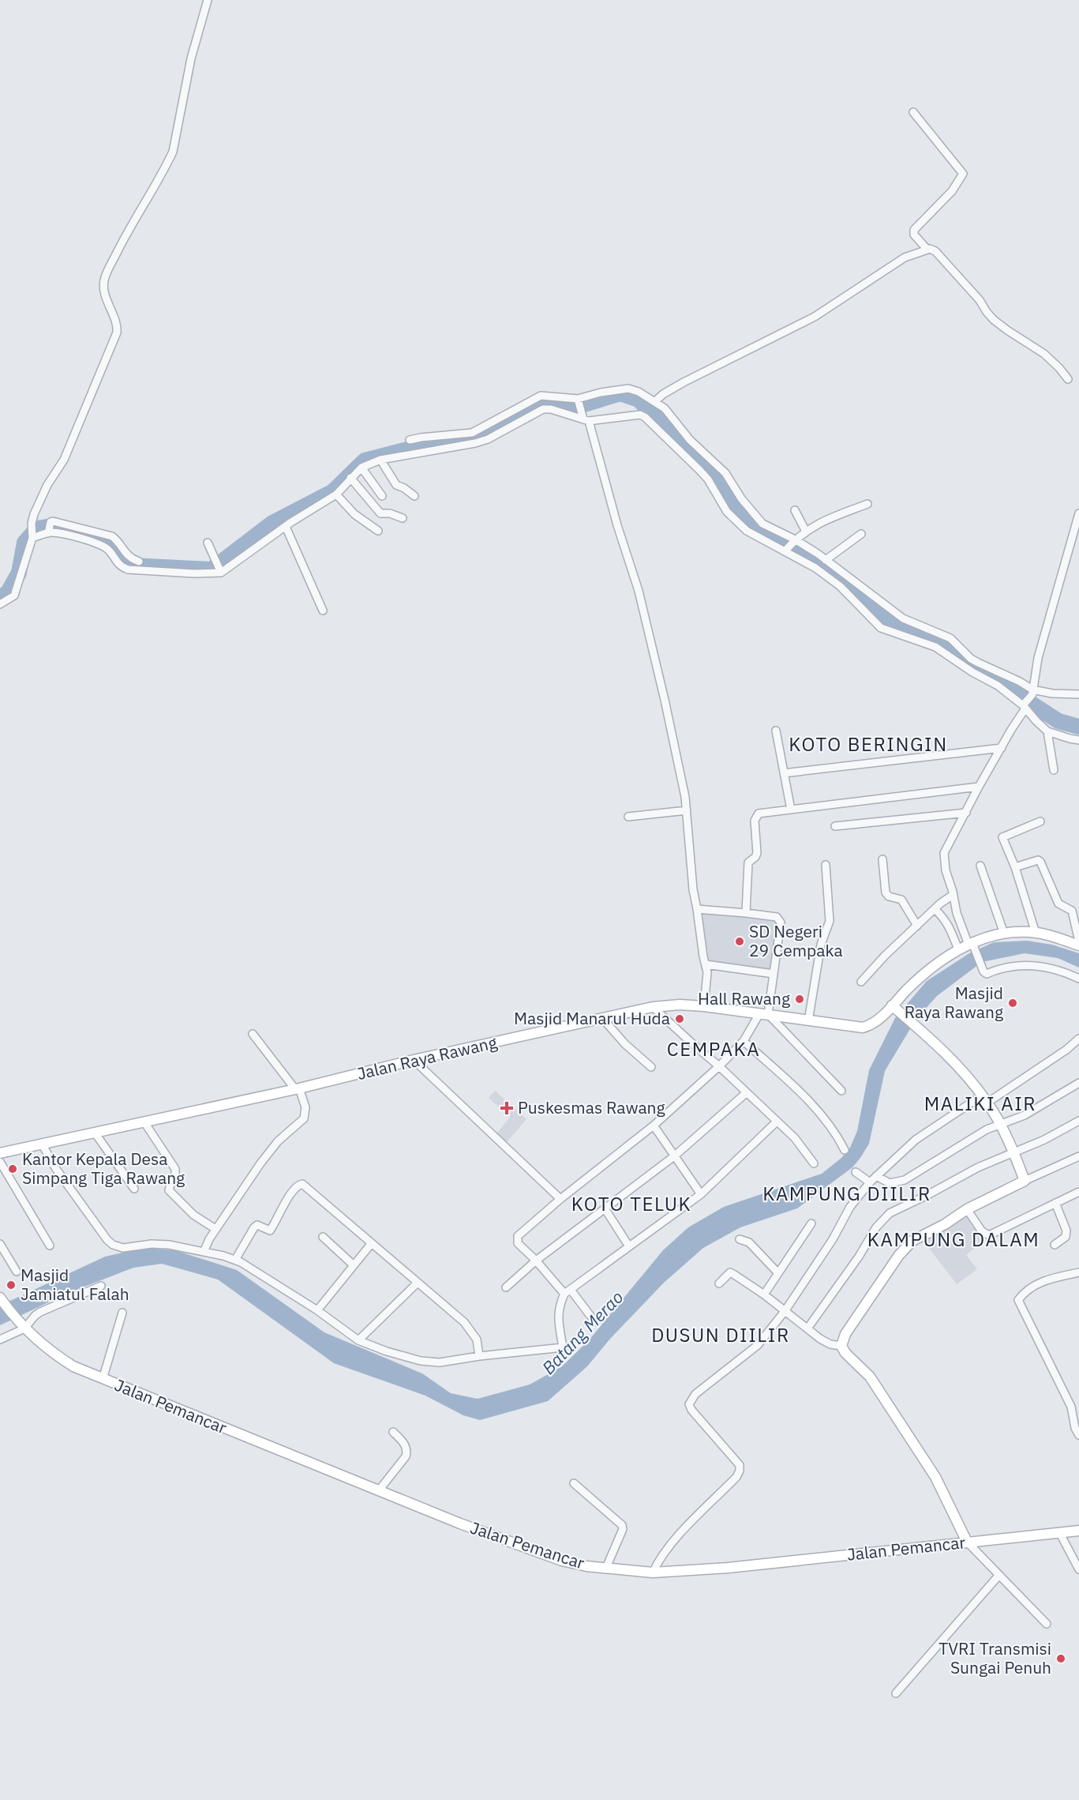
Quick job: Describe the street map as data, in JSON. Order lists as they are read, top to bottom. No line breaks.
{"streets":{"main road":["Jalan Raya Rawang","Jalan Pemancar"]},"districts":["KOTO BERINGIN","CEMPAKA","MALIKI AIR","KAMPUNG DIILIR","KOTO TELUK","KAMPUNG DALAM","DUSUN DIILIR"],"water":["Batang Merao"],"places":{"other":["SD Negeri 29 Cempaka","Hall Rawang","Masjid Raya Rawang","Masjid Manarul Huda","Kantor Kepala Desa Simpang Tiga Rawang","Masjid Jamiatul Falah","TVRI Transmisi Sungai Penuh"],"health":["Puskesmas Rawang"]}}
